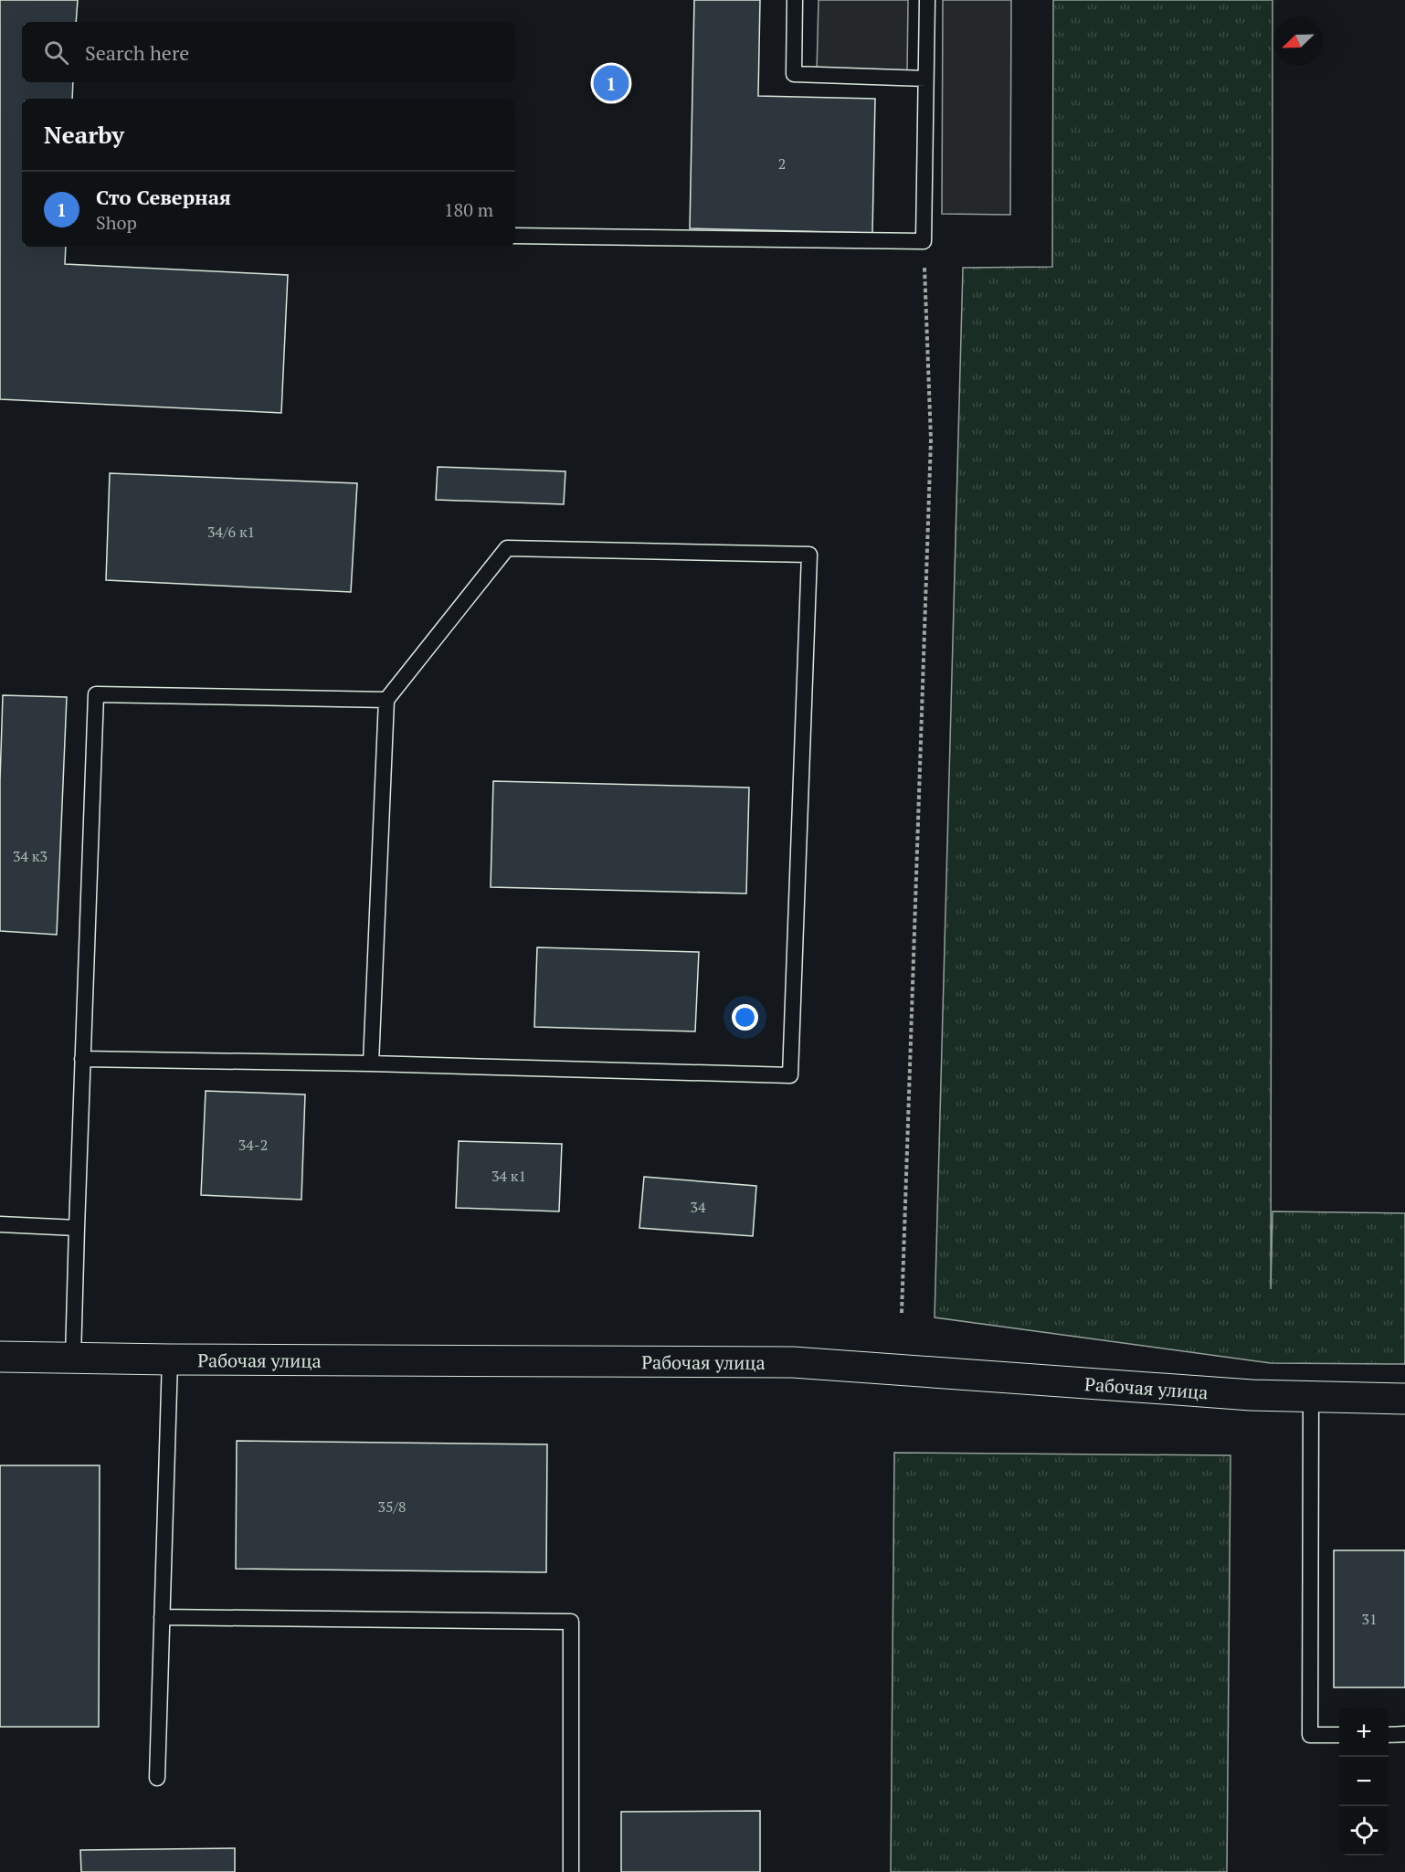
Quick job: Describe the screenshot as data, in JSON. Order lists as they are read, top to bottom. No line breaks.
{"streets":{"main road":["Рабочая улица"]},"house_numbers":["2","34/6 к1","34 к3","34-2","34 к1","34","35/8","31"],"north":"bottom left","page":{"search":"Search here","pins":"1","heading":"Nearby","list":[{"mark":"1","name":"Сто Северная","note":"Shop","value":"180 m"}],"map_buttons":["+","−"]}}
